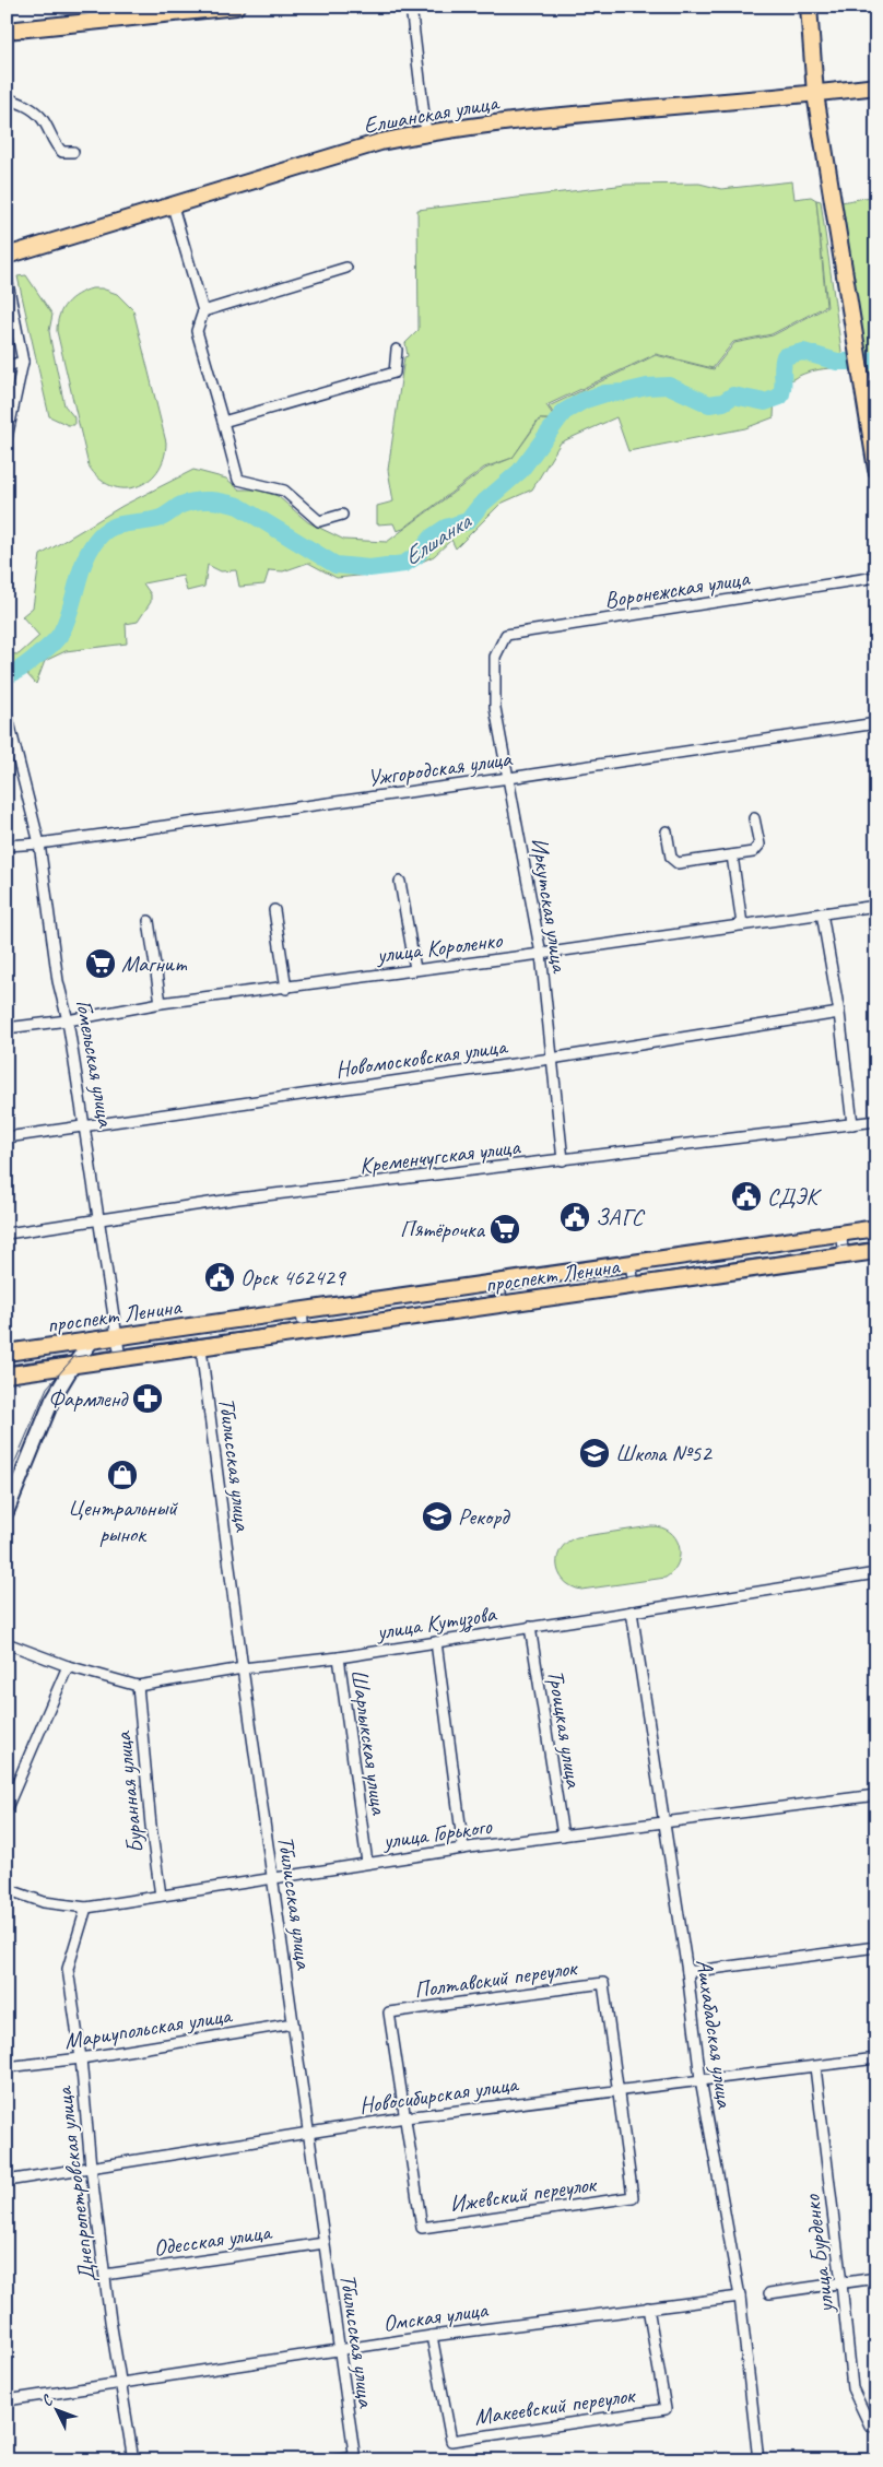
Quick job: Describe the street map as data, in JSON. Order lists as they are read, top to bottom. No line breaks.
{"streets":{"main road":["Елшанская улица","проспект Ленина"],"street":["Воронежская улица","Ужгородская улица","Иркутская улица","улица Короленко","Новомосковская улица","Гомельская улица","Кременчугская улица","Тбилисская улица","улица Кутузова","Троицкая улица","Шарлыкская улица","Буранная улица","улица Горького","Полтавский переулок","Мариупольская улица","Ашхабадская улица","Новосибирская улица","Днепропетровская улица","Ижевский переулок","Одесская улица","улица Бурденко","Омская улица","Макеевский переулок"]},"crossings":[["Воронежская улица","Иркутская улица"],["Ужгородская улица","Иркутская улица"],["Ужгородская улица","Гомельская улица"],["Иркутская улица","улица Короленко"],["Иркутская улица","Новомосковская улица"],["Иркутская улица","Кременчугская улица"],["улица Короленко","Гомельская улица"],["Новомосковская улица","Гомельская улица"],["Гомельская улица","Кременчугская улица"],["Гомельская улица","проспект Ленина"],["проспект Ленина","Тбилисская улица"],["Тбилисская улица","улица Кутузова"],["Тбилисская улица","улица Горького"],["Тбилисская улица","Мариупольская улица"],["Тбилисская улица","Новосибирская улица"],["Тбилисская улица","Одесская улица"],["Тбилисская улица","Омская улица"],["улица Кутузова","Троицкая улица"],["улица Кутузова","Шарлыкская улица"],["улица Кутузова","Буранная улица"],["улица Кутузова","Ашхабадская улица"],["Троицкая улица","улица Горького"],["Шарлыкская улица","улица Горького"],["Буранная улица","улица Горького"],["улица Горького","Ашхабадская улица"],["улица Горького","Днепропетровская улица"],["Полтавский переулок","Новосибирская улица"],["Полтавский переулок","Ижевский переулок"],["Мариупольская улица","Днепропетровская улица"],["Ашхабадская улица","Новосибирская улица"],["Ашхабадская улица","Омская улица"],["Новосибирская улица","Днепропетровская улица"],["Новосибирская улица","Ижевский переулок"],["Новосибирская улица","улица Бурденко"],["Днепропетровская улица","Одесская улица"],["Днепропетровская улица","Омская улица"],["Омская улица","Макеевский переулок"]],"water":["Елшанка"],"places":{"supermarket":["Магнит","Пятёрочка"],"public building":["СДЭК","ЗАГС","Орск 462429"],"pharmacy":["Фармленд"],"school or university":["Школа №52","Рекорд"],"shop":["Центральный рынок"]},"north":"top left"}
